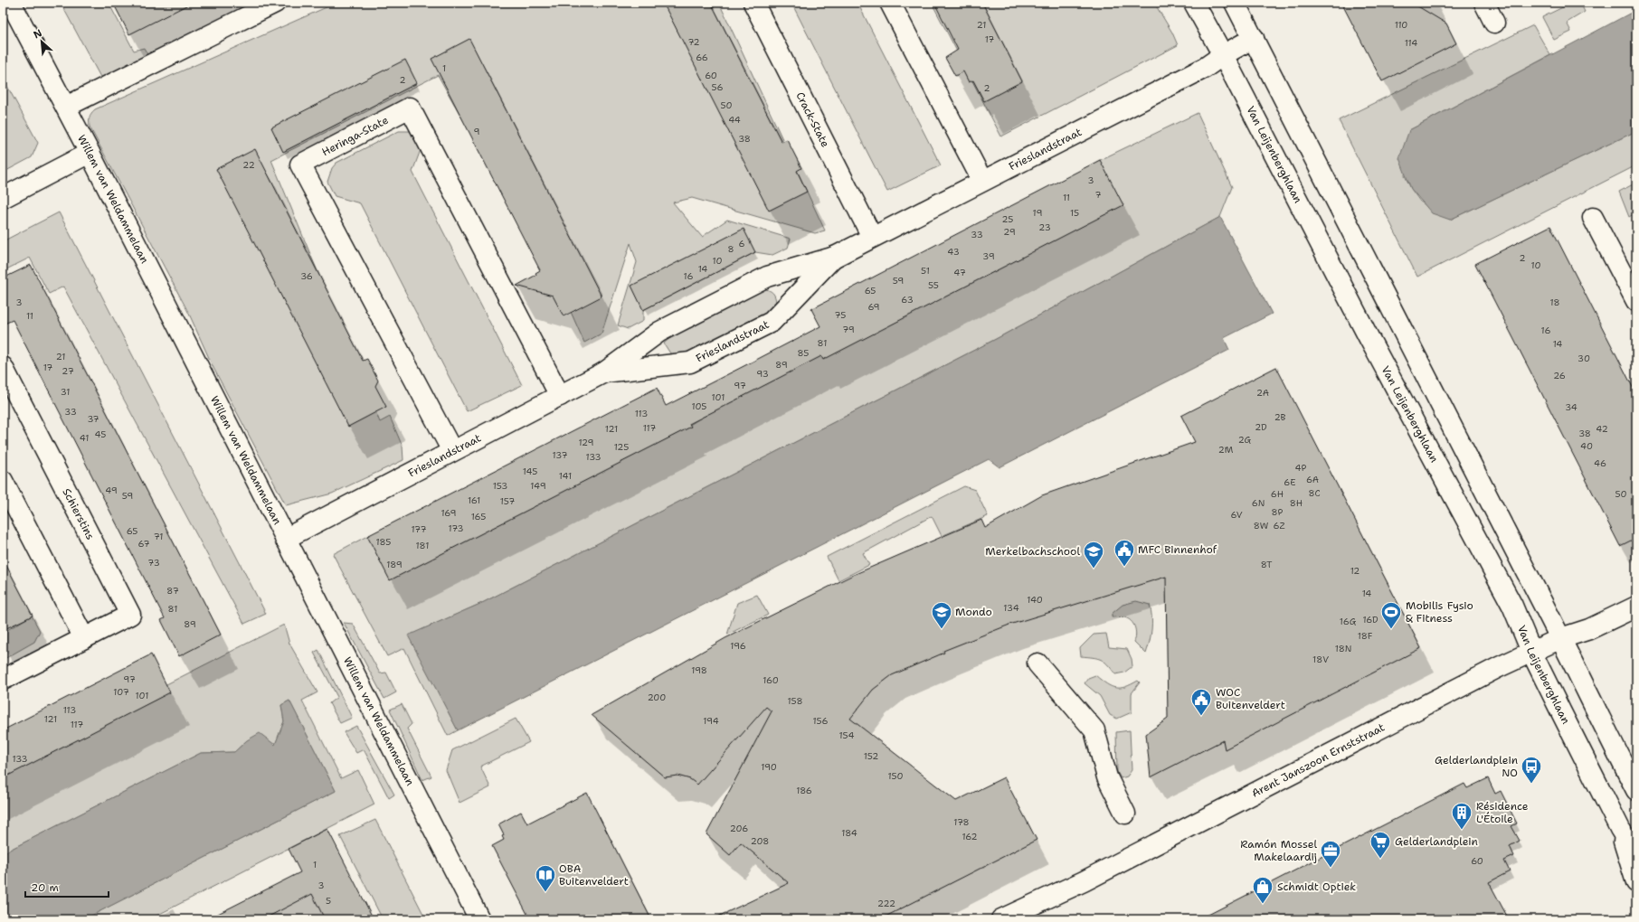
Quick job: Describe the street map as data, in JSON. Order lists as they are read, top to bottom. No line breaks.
{"streets":{"street":["Crack-State","Heringa-State","Frieslandstraat","Van Leijenberghlaan","Willem van Weldammelaan","Schierstins","Arent Janszoon Ernststraat"]},"crossings":[["Crack-State","Frieslandstraat"],["Heringa-State","Frieslandstraat"],["Frieslandstraat","Van Leijenberghlaan"],["Frieslandstraat","Willem van Weldammelaan"],["Van Leijenberghlaan","Arent Janszoon Ernststraat"]],"places":{"public building":["MFC Binnenhof","WOC Buitenveldert"],"school or university":["Merkelbachschool","Mondo"],"sports":["Mobilis Fysio & Fitness"],"bus stop":["Gelderlandplein NO"],"building":["Résidence L'Étoile"],"supermarket":["Gelderlandplein"],"office":["Ramón Mossel Makelaardij"],"library":["OBA Buitenveldert"],"shop":["Schmidt Optiek"]},"house_numbers":["21","110","17","72","114","66","1","60","2","56","2","50","44","9","38","22","3","7","11","19","15","25","23","29","33","6","8","43","39","2","10","10","14","51","47","36","16","59","55","65","63","3","18","69","75","11","79","16","81","14","85","21","30","89","17","27","93","26","97","31","2A","101","105","34","33","113","2B","37","2D","117","121","42","38","45","41","2G","129","40","125","2M","137","133","46","4P","145","141","6A","6E","153","149","49","8C","6H","50","59","161","157","6N","8H","8P","169","6V","165","8W","6Z","173","177","65","71","185","67","181","73","189","8T","12","87","14","140","134","81","16D","16G","89","18F","196","18N","18V","198","97","160","107","101","200","158","113","121","194","156","117","154","152","133","190","150","186","178","206","184","162","208","60","1","3","5","222"],"scale_bar":"20 m","north":"top left"}
